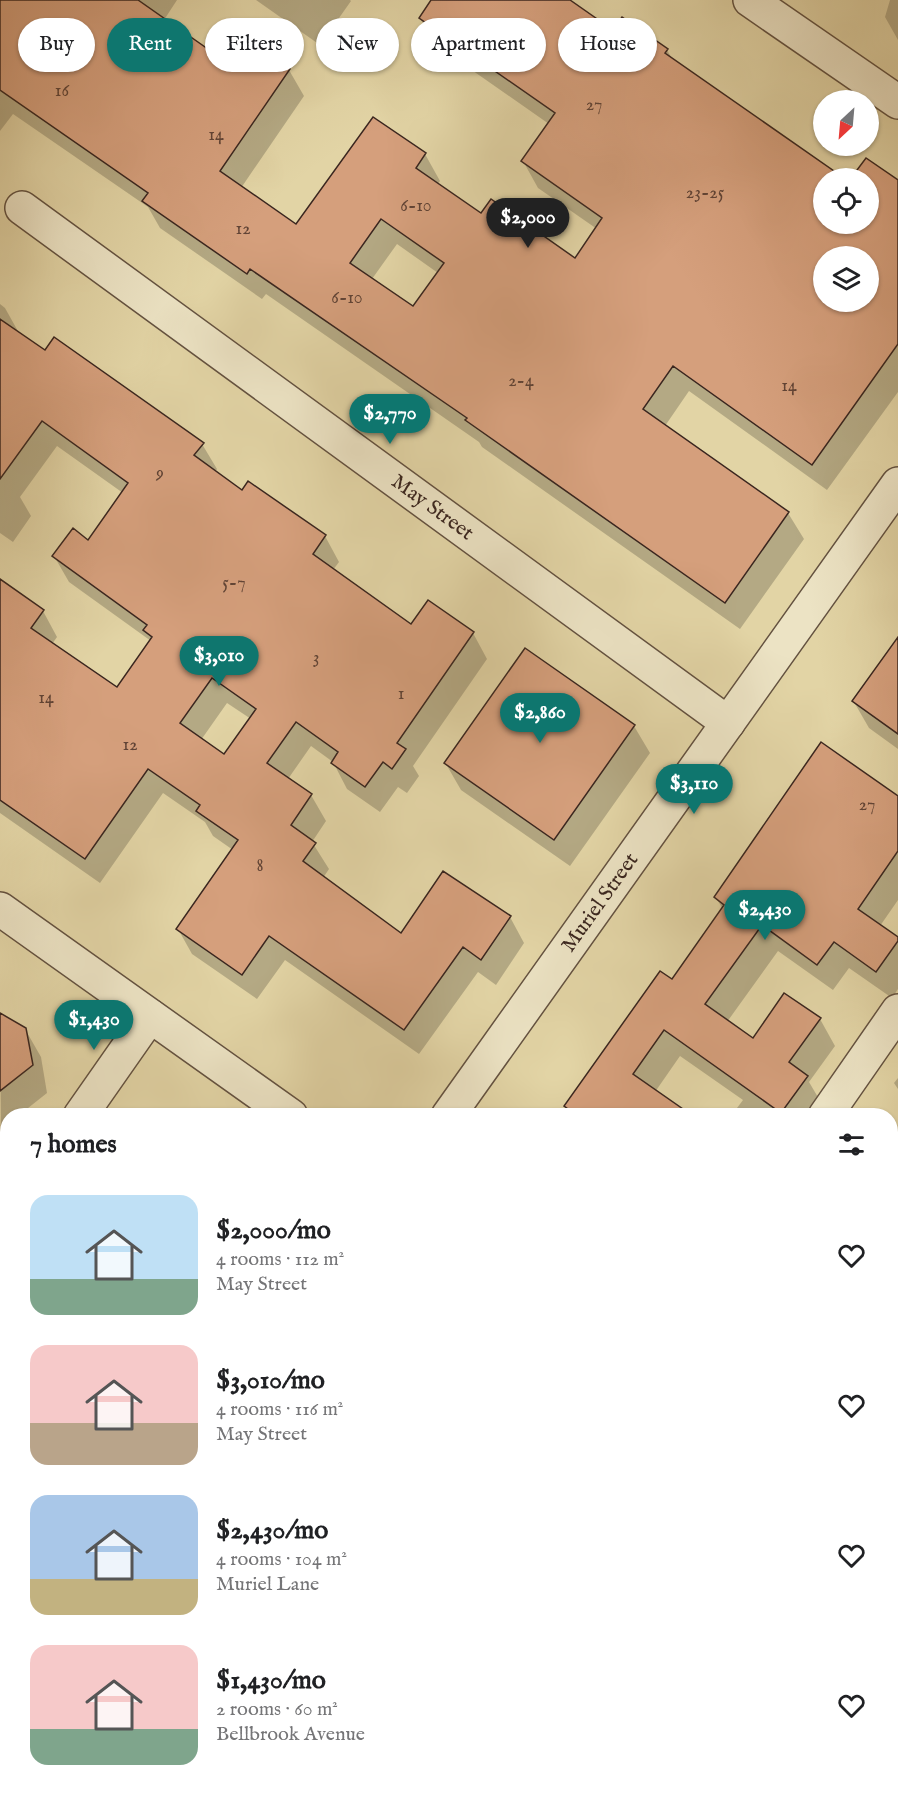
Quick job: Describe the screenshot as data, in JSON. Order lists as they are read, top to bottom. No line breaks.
{"streets":{"street":["May Street","Muriel Street"]},"crossings":[["May Street","Muriel Street"]],"house_numbers":["16","27","14","23-25","6-10","12","6-10","2-4","14","9","5-7","3","1","14","12","27","8"],"north":"bottom left","page":{"chip":["Buy","Rent","Filters","New","Apartment","House"],"price":["$2,000","$2,770","$3,010","$2,860","$3,110","$2,430","$1,430"],"heading":"7 homes","list":[{"name":"$2,000/mo","note":"4 rooms · 112 m² · May Street"},{"name":"$3,010/mo","note":"4 rooms · 116 m² · May Street"},{"name":"$2,430/mo","note":"4 rooms · 104 m² · Muriel Lane"},{"name":"$1,430/mo","note":"2 rooms · 60 m² · Bellbrook Avenue"}]}}
